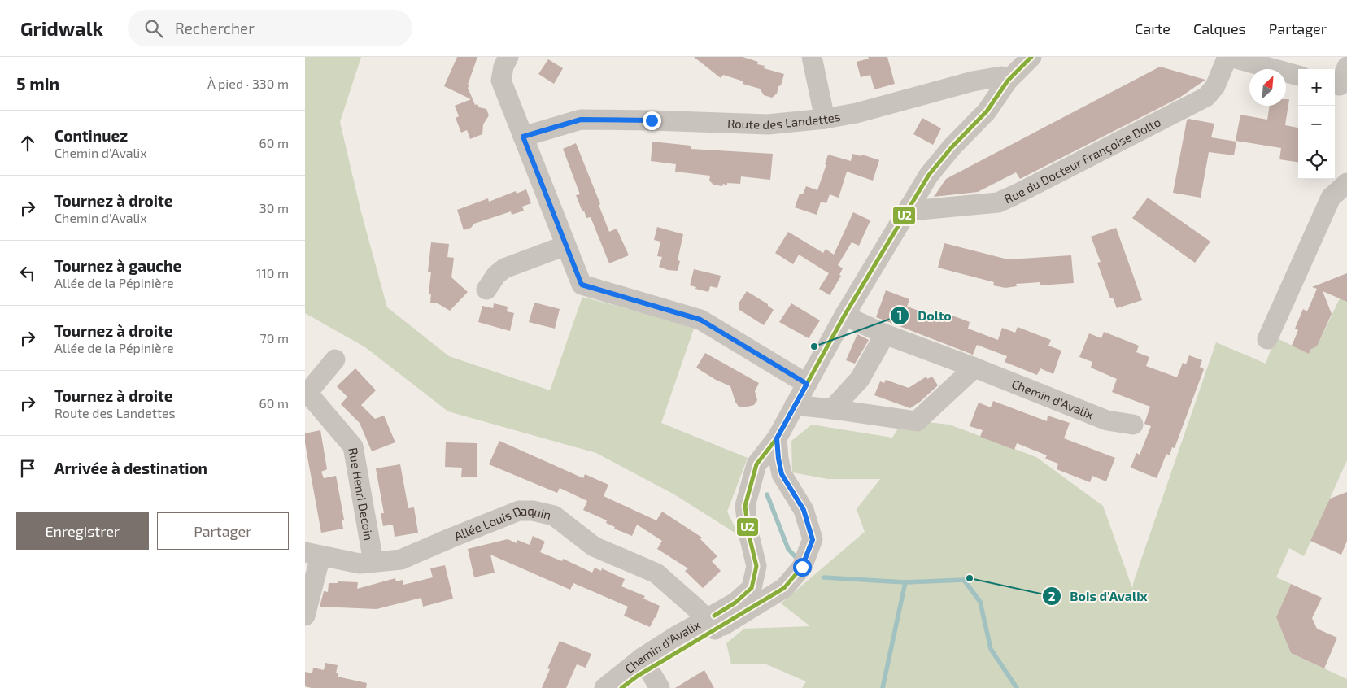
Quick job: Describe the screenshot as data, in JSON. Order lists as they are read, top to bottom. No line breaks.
{"streets":{"street":["Route des Landettes","Rue du Docteur Françoise Dolto","Chemin d'Avalix","Rue Henri Decoin","Allée Louis Daquin"]},"crossings":[["Route des Landettes","Chemin d'Avalix"],["Rue du Docteur Françoise Dolto","Chemin d'Avalix"],["Chemin d'Avalix","Allée Louis Daquin"],["Rue Henri Decoin","Allée Louis Daquin"]],"places":["Dolto","Bois d'Avalix"],"lines":["transit line U2"],"north":"top right","page":{"header":"Gridwalk","search":"Rechercher","nav":["Carte","Calques","Partager"],"heading":["5 min","À pied · 330 m"],"map_buttons":["+","−"],"list":[["Continuez","Chemin d'Avalix","60 m"],["Tournez à droite","Chemin d'Avalix","30 m"],["Tournez à gauche","Allée de la Pépinière","110 m"],["Tournez à droite","Allée de la Pépinière","70 m"],["Tournez à droite","Route des Landettes","60 m"],"Arrivée à destination"],"buttons":["Enregistrer","Partager"]}}
